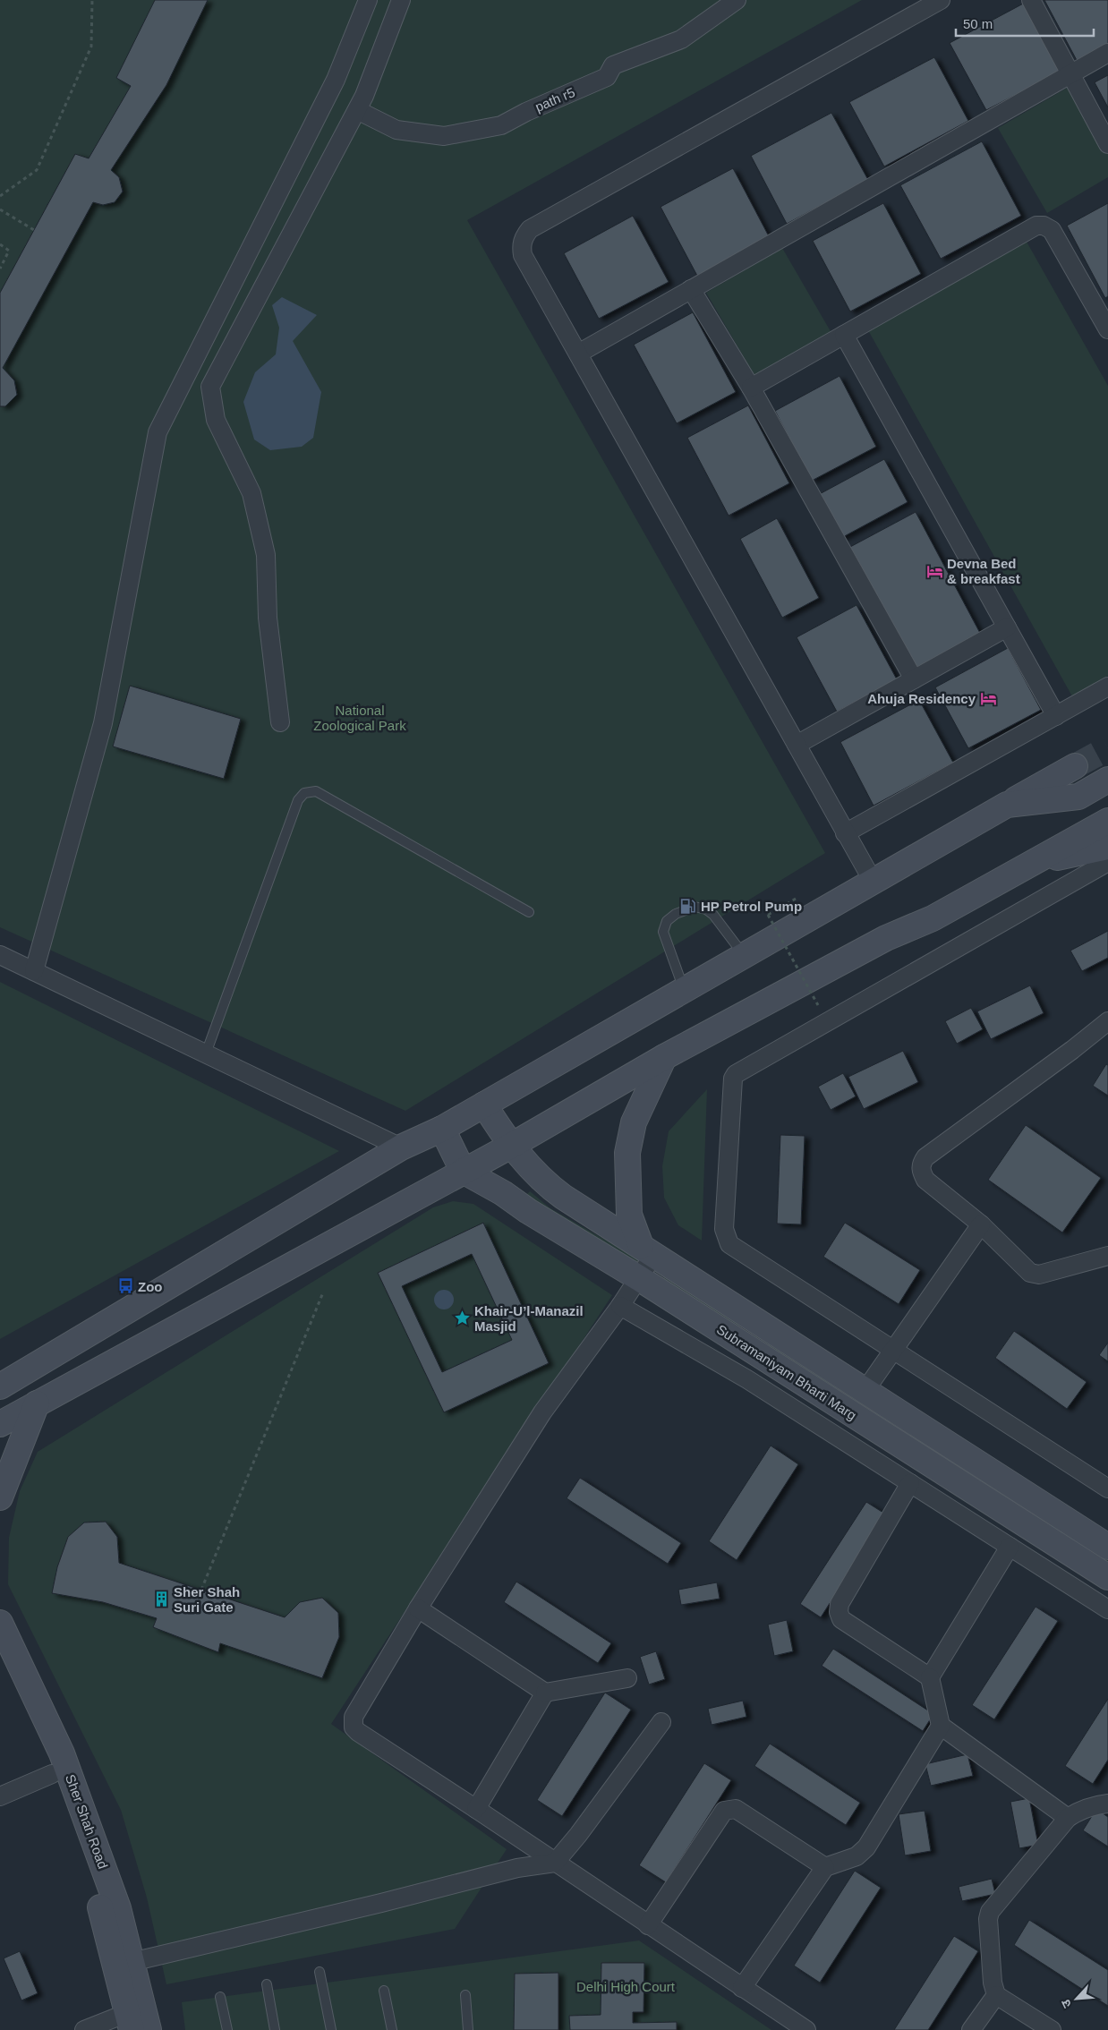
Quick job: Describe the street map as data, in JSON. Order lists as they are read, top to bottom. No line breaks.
{"streets":{"main road":["Subramaniyam Bharti Marg","Sher Shah Road"],"street":["path r5"]},"parks":["National Zoological Park","Delhi High Court"],"places":{"hotel":["Devna Bed & breakfast","Ahuja Residency"],"fuel station":["HP Petrol Pump"],"bus stop":["Zoo"],"place":["Khair-U’l-Manazil Masjid"],"building":["Sher Shah Suri Gate"]},"scale_bar":"50 m","north":"bottom left"}
